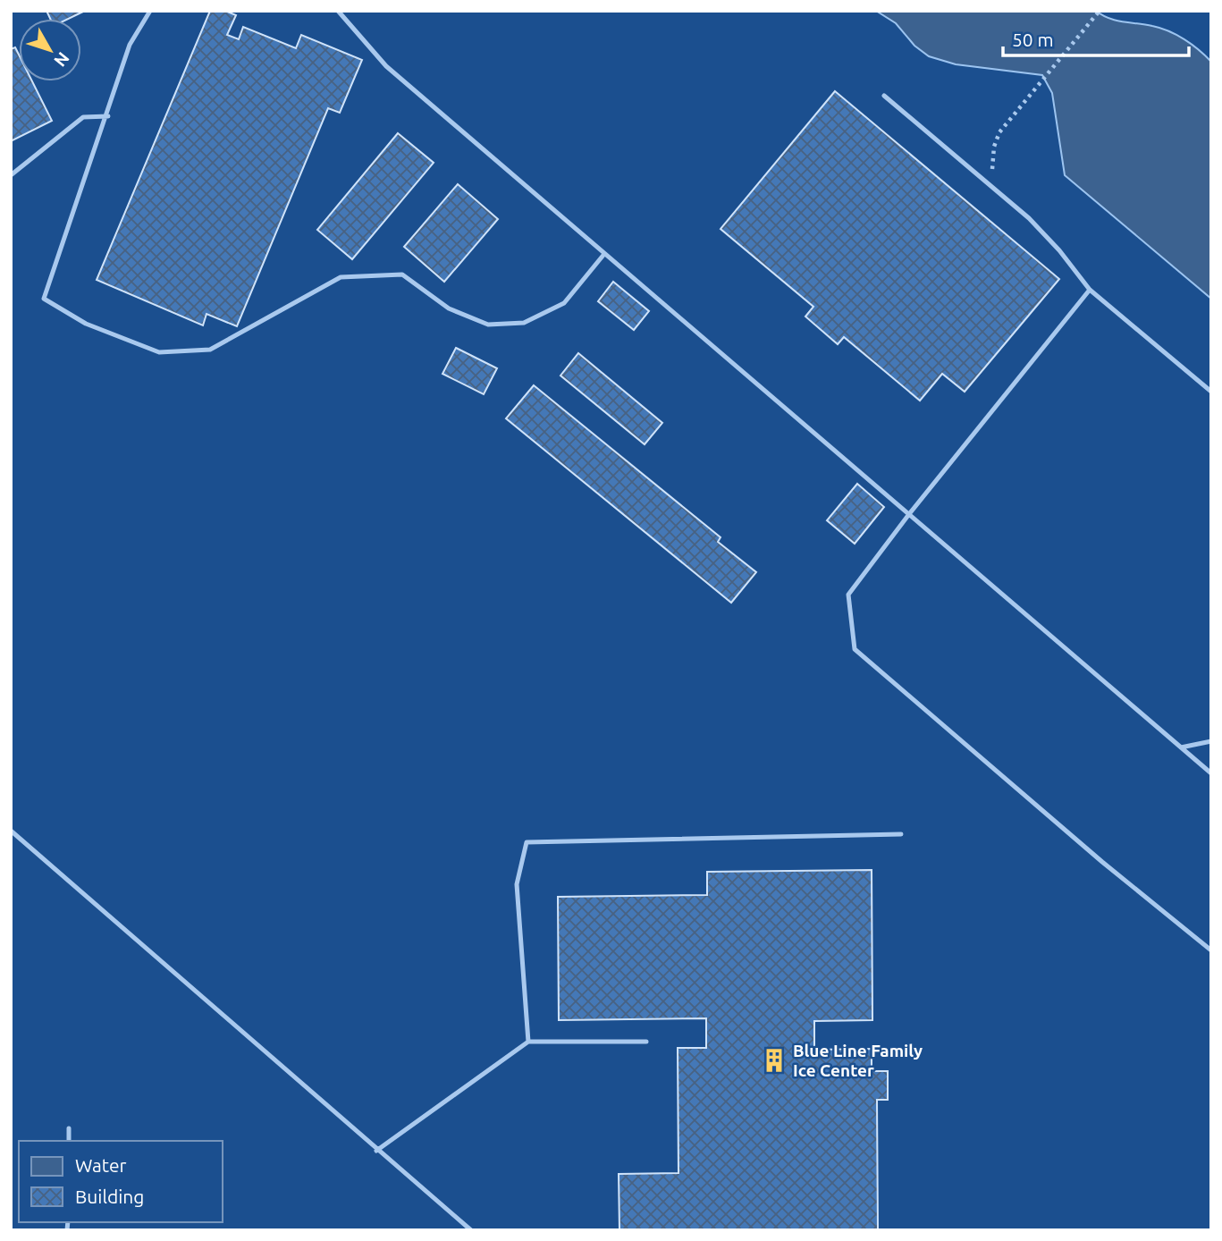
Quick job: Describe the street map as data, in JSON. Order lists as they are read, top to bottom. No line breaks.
{"places":{"building":["Blue Line Family Ice Center"]},"legend":["Water","Building"],"scale_bar":"50 m","north":"bottom right"}
